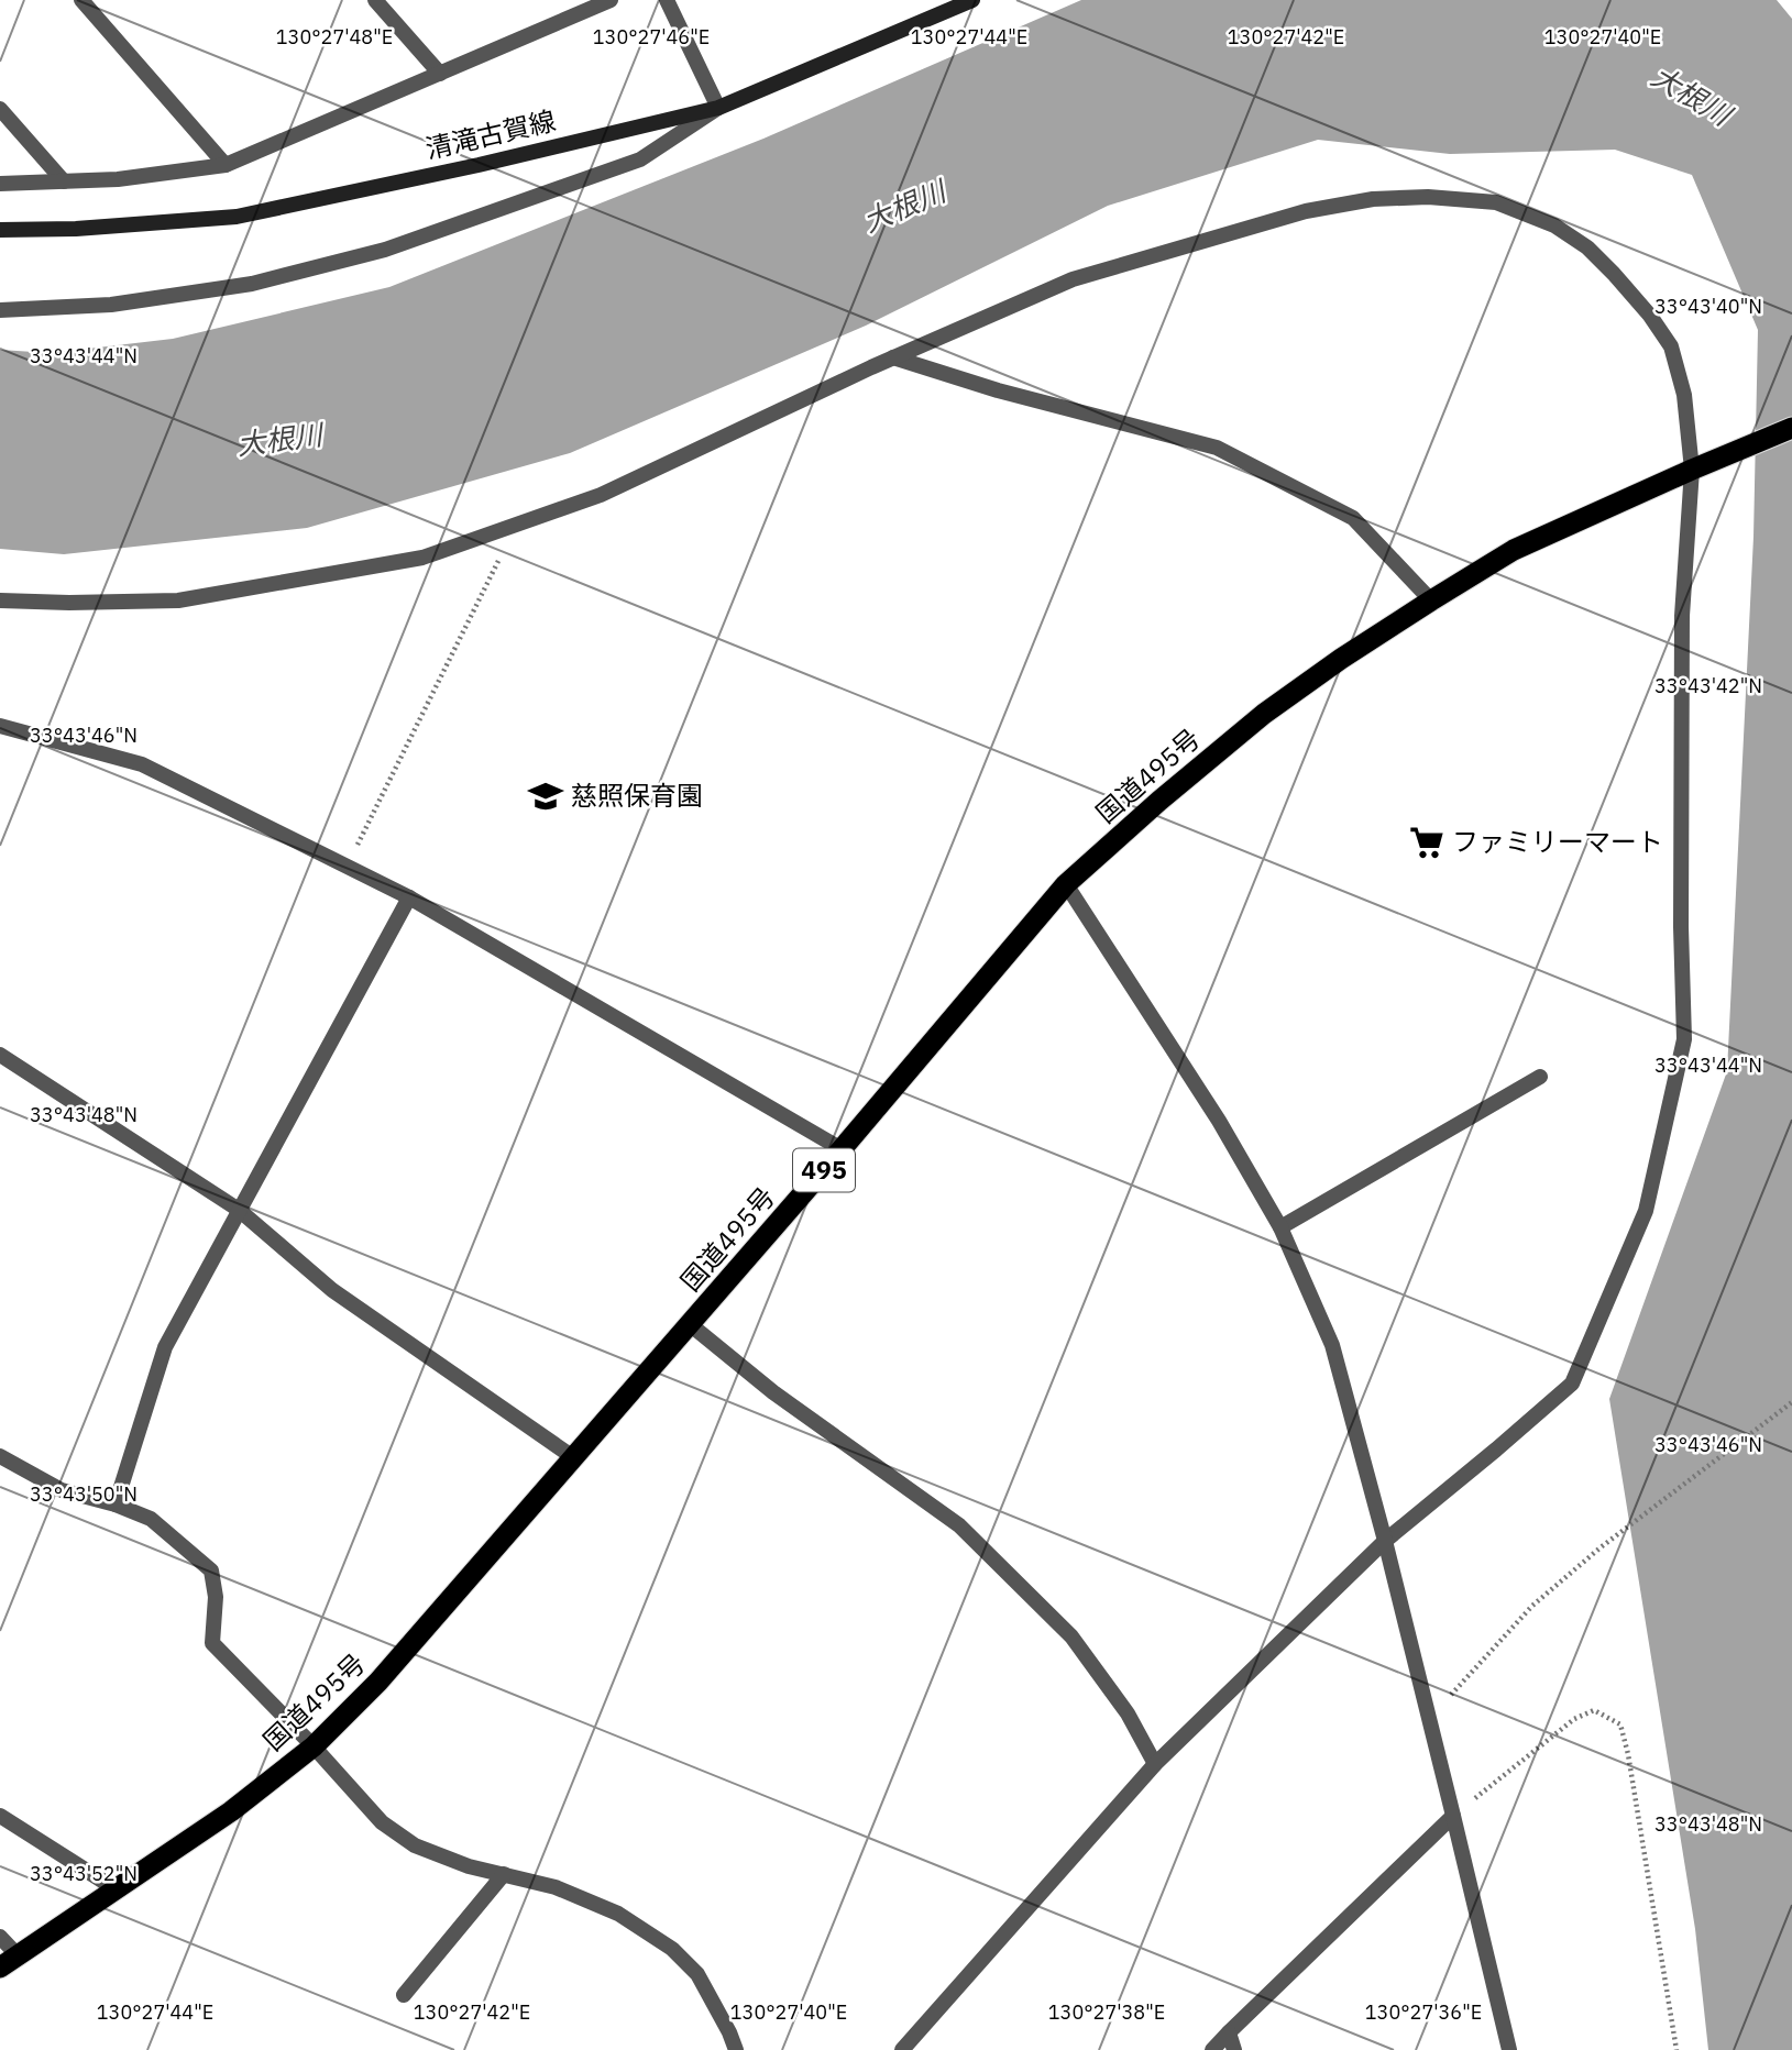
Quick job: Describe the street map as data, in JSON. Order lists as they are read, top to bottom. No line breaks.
{"streets":{"highway":["国道495号","495"],"main road":["清滝古賀線"]},"water":["大根川"],"places":{"school or university":["慈照保育園"],"supermarket":["ファミリーマート"]},"coordinates":["130°27'48\"E","130°27'46\"E","130°27'44\"E","130°27'42\"E","130°27'40\"E","33°43'40\"N","33°43'44\"N","33°43'42\"N","33°43'46\"N","33°43'48\"N","33°43'50\"N","33°43'52\"N","130°27'38\"E","130°27'36\"E"]}
